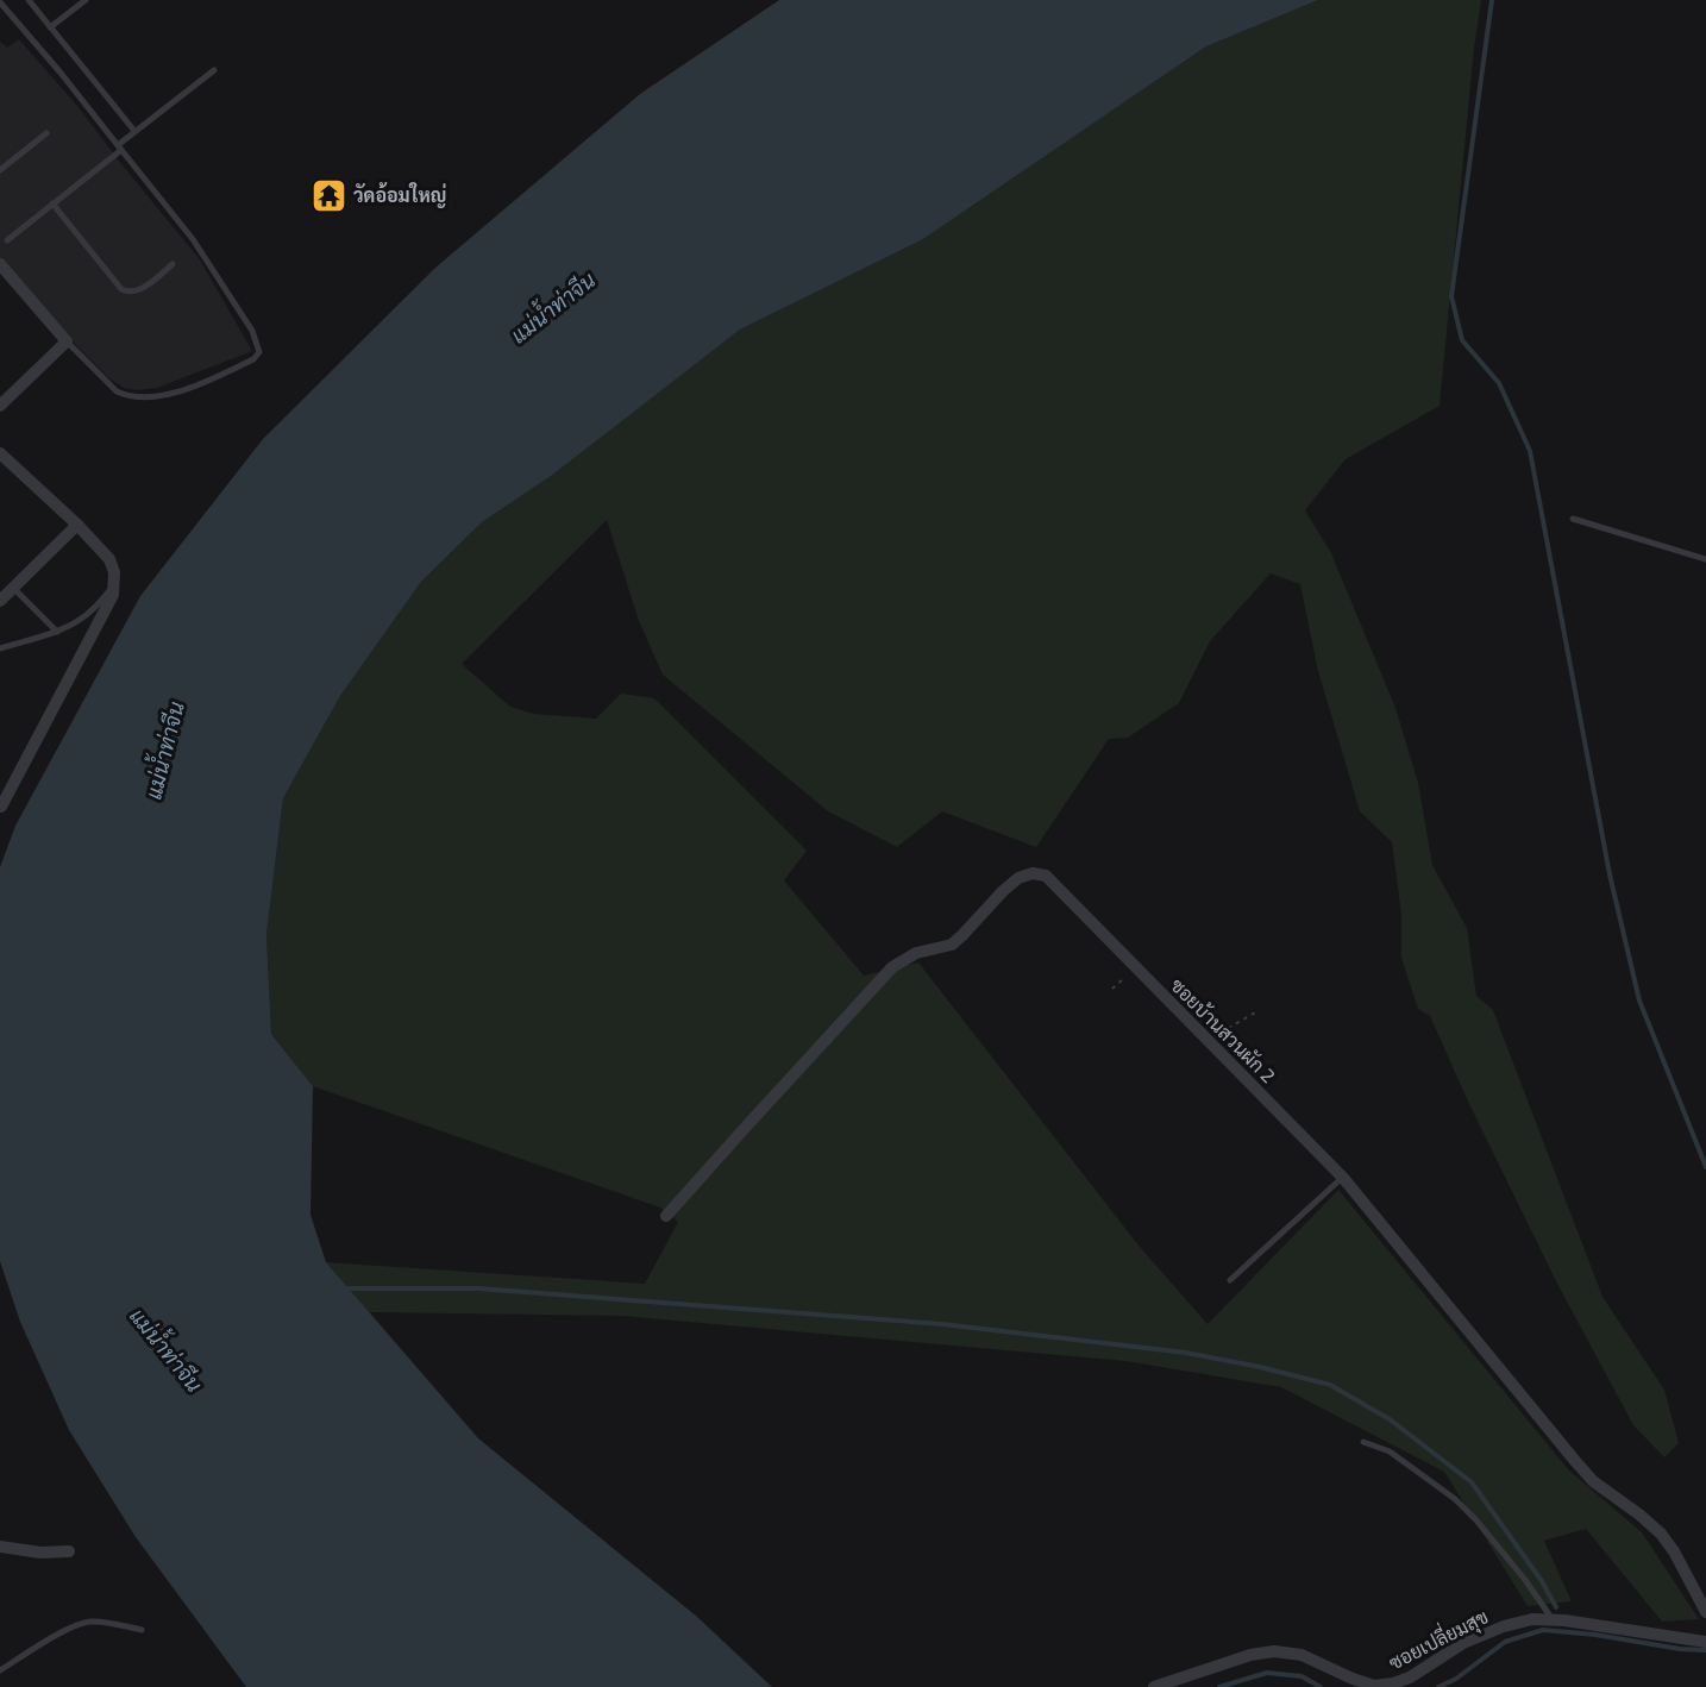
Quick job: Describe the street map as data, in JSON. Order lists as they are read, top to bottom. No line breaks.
{"streets":{"street":["ซอยบ้านสวนผัก 2","ซอยเปลี่ยมสุข"]},"water":["แม่น้ำท่าจีน"],"places":{"temple":["วัดอ้อมใหญ่"]}}
